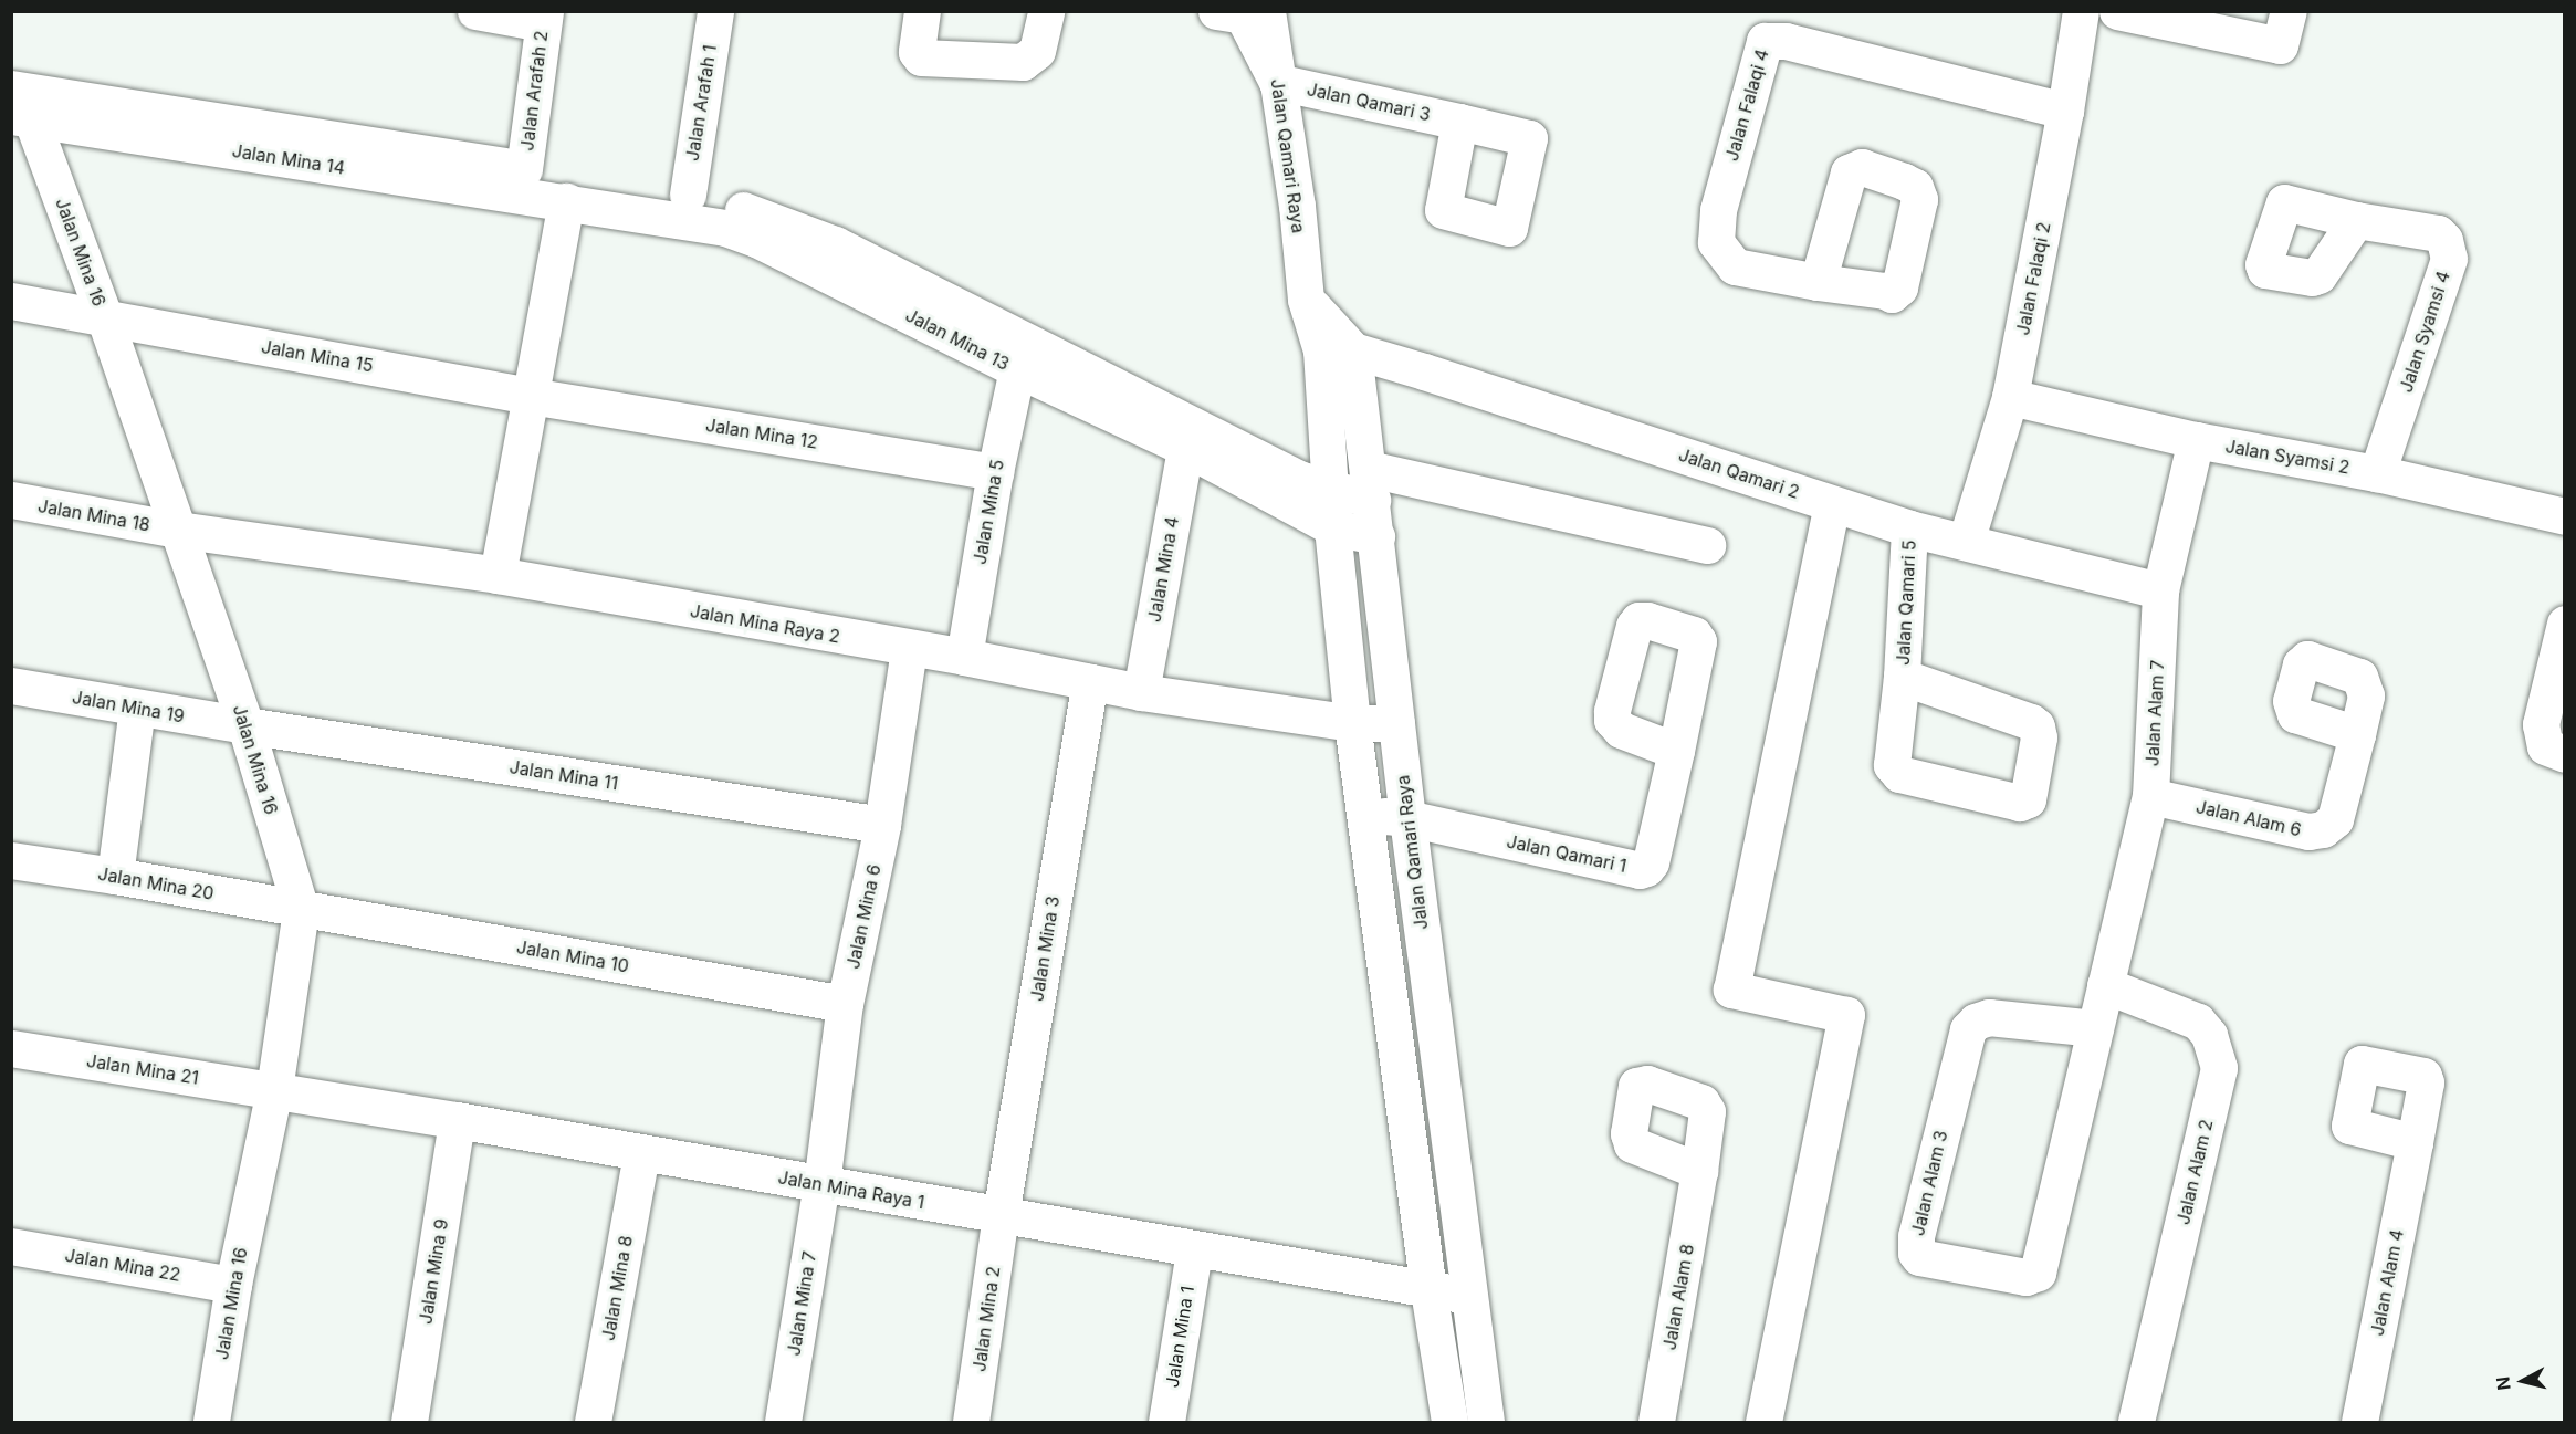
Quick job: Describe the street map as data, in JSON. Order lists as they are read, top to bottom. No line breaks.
{"streets":{"street":["Jalan Arafah 2","Jalan Qamari 3","Jalan Arafah 1","Jalan Falaqi 4","Jalan Qamari Raya","Jalan Mina 14","Jalan Mina 16","Jalan Falaqi 2","Jalan Syamsi 4","Jalan Mina 13","Jalan Mina 15","Jalan Mina 12","Jalan Syamsi 2","Jalan Qamari 2","Jalan Mina 5","Jalan Mina 18","Jalan Mina 4","Jalan Qamari 5","Jalan Mina Raya 2","Jalan Mina 19","Jalan Alam 7","Jalan Mina 11","Jalan Alam 6","Jalan Qamari 1","Jalan Mina 20","Jalan Mina 6","Jalan Mina 3","Jalan Mina 10","Jalan Mina 21","Jalan Alam 2","Jalan Alam 3","Jalan Mina Raya 1","Jalan Mina 22","Jalan Mina 9","Jalan Alam 4","Jalan Mina 8","Jalan Alam 8","Jalan Mina 7","Jalan Mina 2","Jalan Mina 1"]},"crossings":[["Jalan Qamari 3","Jalan Qamari Raya"],["Jalan Falaqi 4","Jalan Falaqi 2"],["Jalan Qamari Raya","Jalan Mina 13"],["Jalan Qamari Raya","Jalan Qamari 2"],["Jalan Qamari Raya","Jalan Mina Raya 2"],["Jalan Qamari Raya","Jalan Qamari 1"],["Jalan Qamari Raya","Jalan Mina Raya 1"],["Jalan Mina 14","Jalan Mina 16"],["Jalan Mina 14","Jalan Mina 13"],["Jalan Mina 16","Jalan Mina 15"],["Jalan Mina 16","Jalan Mina 18"],["Jalan Mina 16","Jalan Mina Raya 2"],["Jalan Mina 16","Jalan Mina 19"],["Jalan Mina 16","Jalan Mina 11"],["Jalan Mina 16","Jalan Mina 20"],["Jalan Mina 16","Jalan Mina 10"],["Jalan Mina 16","Jalan Mina 21"],["Jalan Mina 16","Jalan Mina Raya 1"],["Jalan Mina 16","Jalan Mina 22"],["Jalan Falaqi 2","Jalan Syamsi 2"],["Jalan Falaqi 2","Jalan Qamari 2"],["Jalan Syamsi 4","Jalan Syamsi 2"],["Jalan Mina 13","Jalan Mina 5"],["Jalan Mina 13","Jalan Mina 4"],["Jalan Mina 15","Jalan Mina 12"],["Jalan Mina 12","Jalan Mina 5"],["Jalan Syamsi 2","Jalan Alam 7"],["Jalan Qamari 2","Jalan Qamari 5"],["Jalan Qamari 2","Jalan Alam 7"],["Jalan Mina 5","Jalan Mina Raya 2"],["Jalan Mina 18","Jalan Mina Raya 2"],["Jalan Mina 4","Jalan Mina Raya 2"],["Jalan Mina Raya 2","Jalan Mina 6"],["Jalan Mina Raya 2","Jalan Mina 3"],["Jalan Mina 19","Jalan Mina 11"],["Jalan Alam 7","Jalan Alam 6"],["Jalan Alam 7","Jalan Alam 2"],["Jalan Alam 7","Jalan Alam 3"],["Jalan Mina 11","Jalan Mina 6"],["Jalan Mina 20","Jalan Mina 10"],["Jalan Mina 6","Jalan Mina 10"],["Jalan Mina 6","Jalan Mina Raya 1"],["Jalan Mina 6","Jalan Mina 7"],["Jalan Mina 3","Jalan Mina Raya 1"],["Jalan Mina 3","Jalan Mina 2"],["Jalan Mina 21","Jalan Mina Raya 1"],["Jalan Alam 2","Jalan Alam 3"],["Jalan Mina Raya 1","Jalan Mina 9"],["Jalan Mina Raya 1","Jalan Mina 8"],["Jalan Mina Raya 1","Jalan Mina 7"],["Jalan Mina Raya 1","Jalan Mina 2"],["Jalan Mina Raya 1","Jalan Mina 1"]],"north":"left"}
